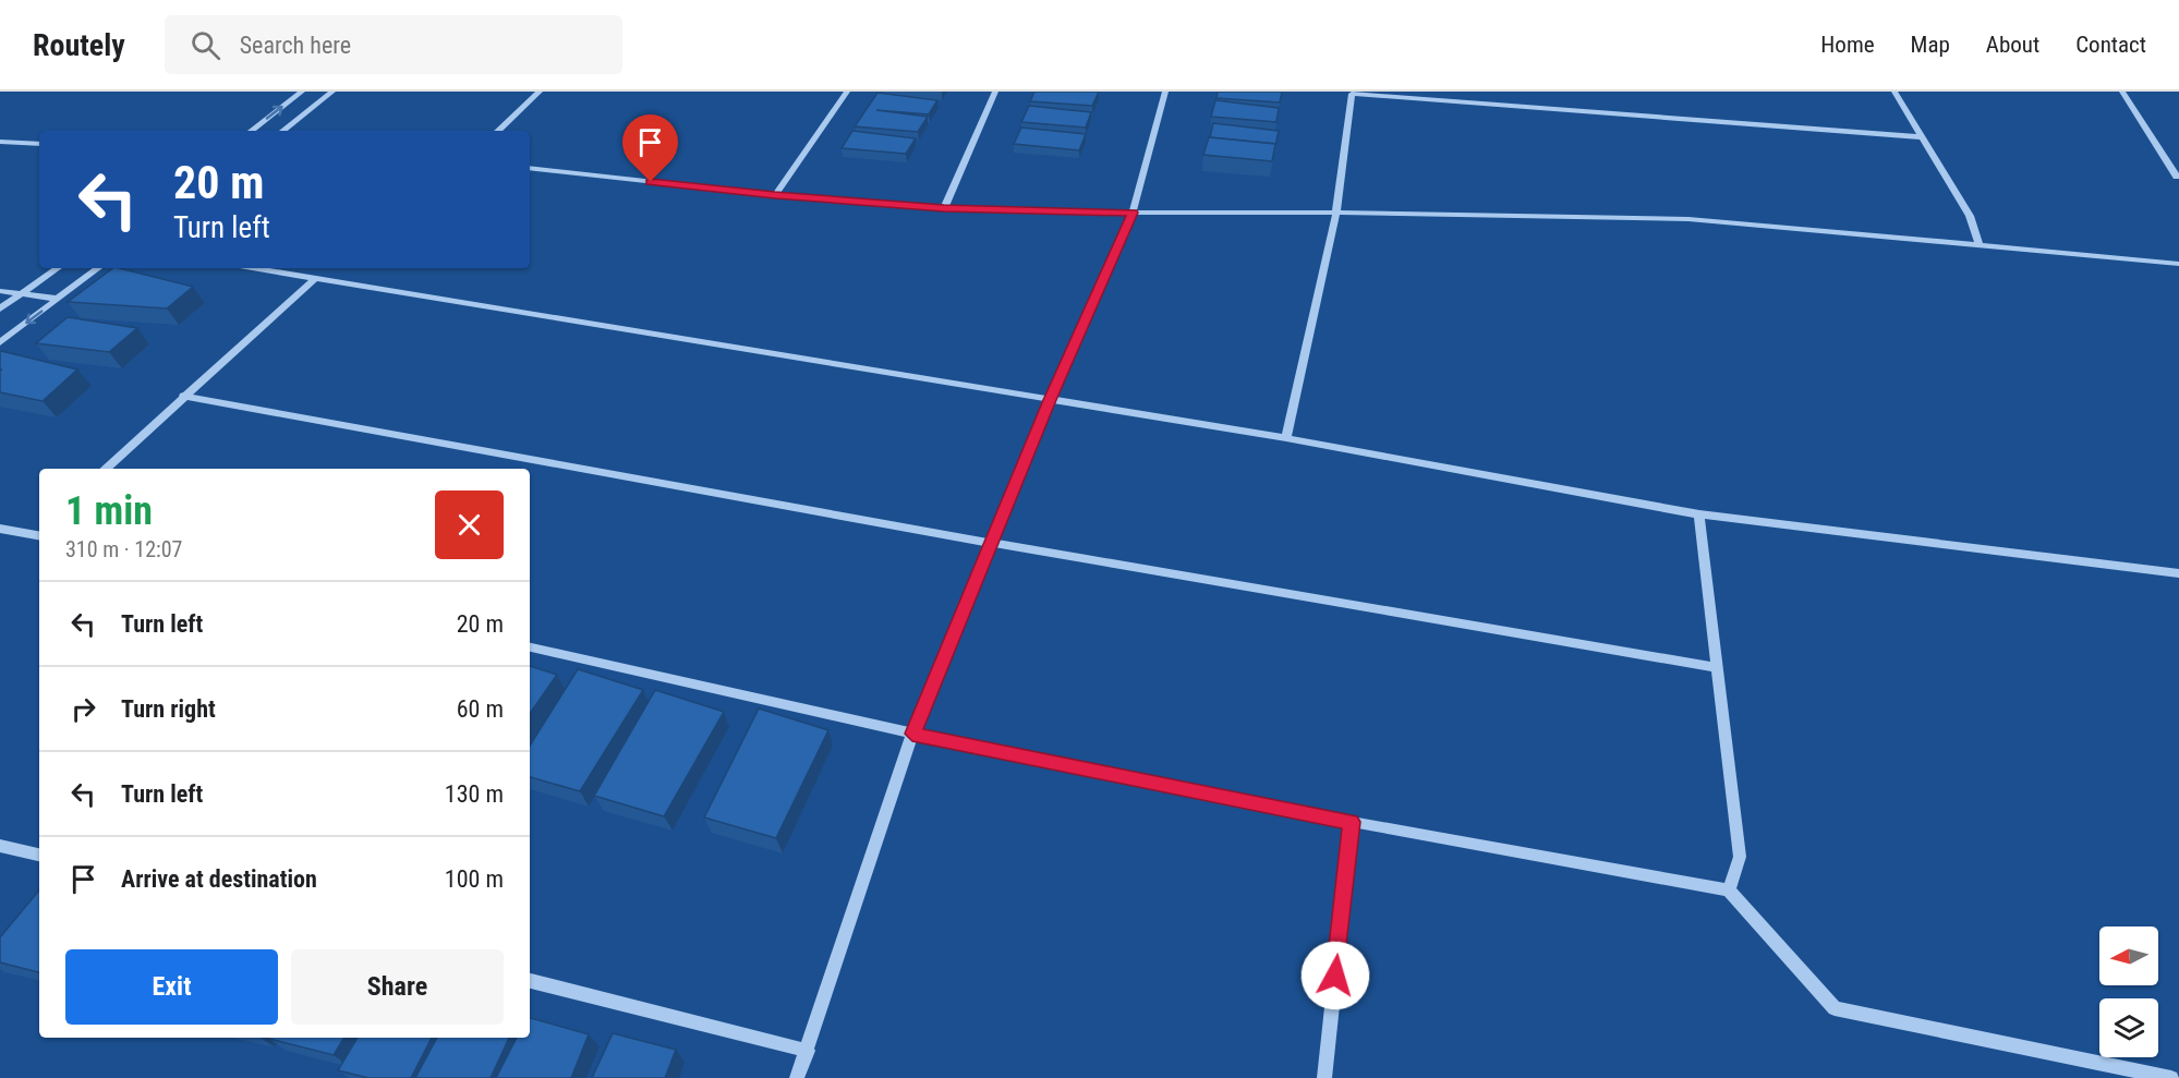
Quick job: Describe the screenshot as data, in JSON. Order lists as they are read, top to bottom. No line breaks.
{"north":"left","page":{"header":"Routely","search":"Search here","nav":["Home","Map","About","Contact"],"turn":["20 m","Turn left"],"heading":["1 min","310 m · 12:07"],"list":[{"name":"Turn left","value":"20 m"},{"name":"Turn right","value":"60 m"},{"name":"Turn left","value":"130 m"},{"name":"Arrive at destination","value":"100 m"}],"buttons":["Exit","Share"]}}
